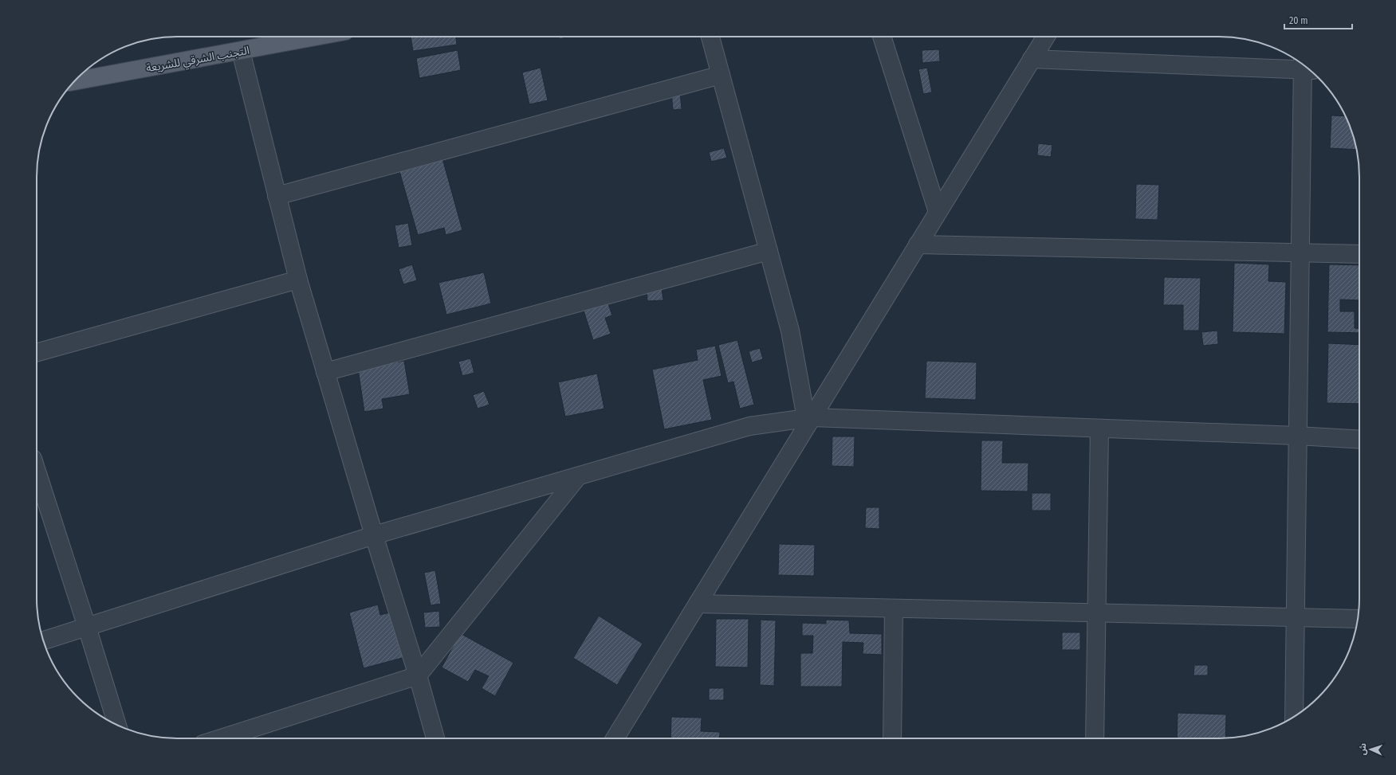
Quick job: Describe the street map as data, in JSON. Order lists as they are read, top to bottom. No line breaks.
{"streets":{"main road":["التجنب الشرقي للشريعة"]},"scale_bar":"20 m","north":"left"}
